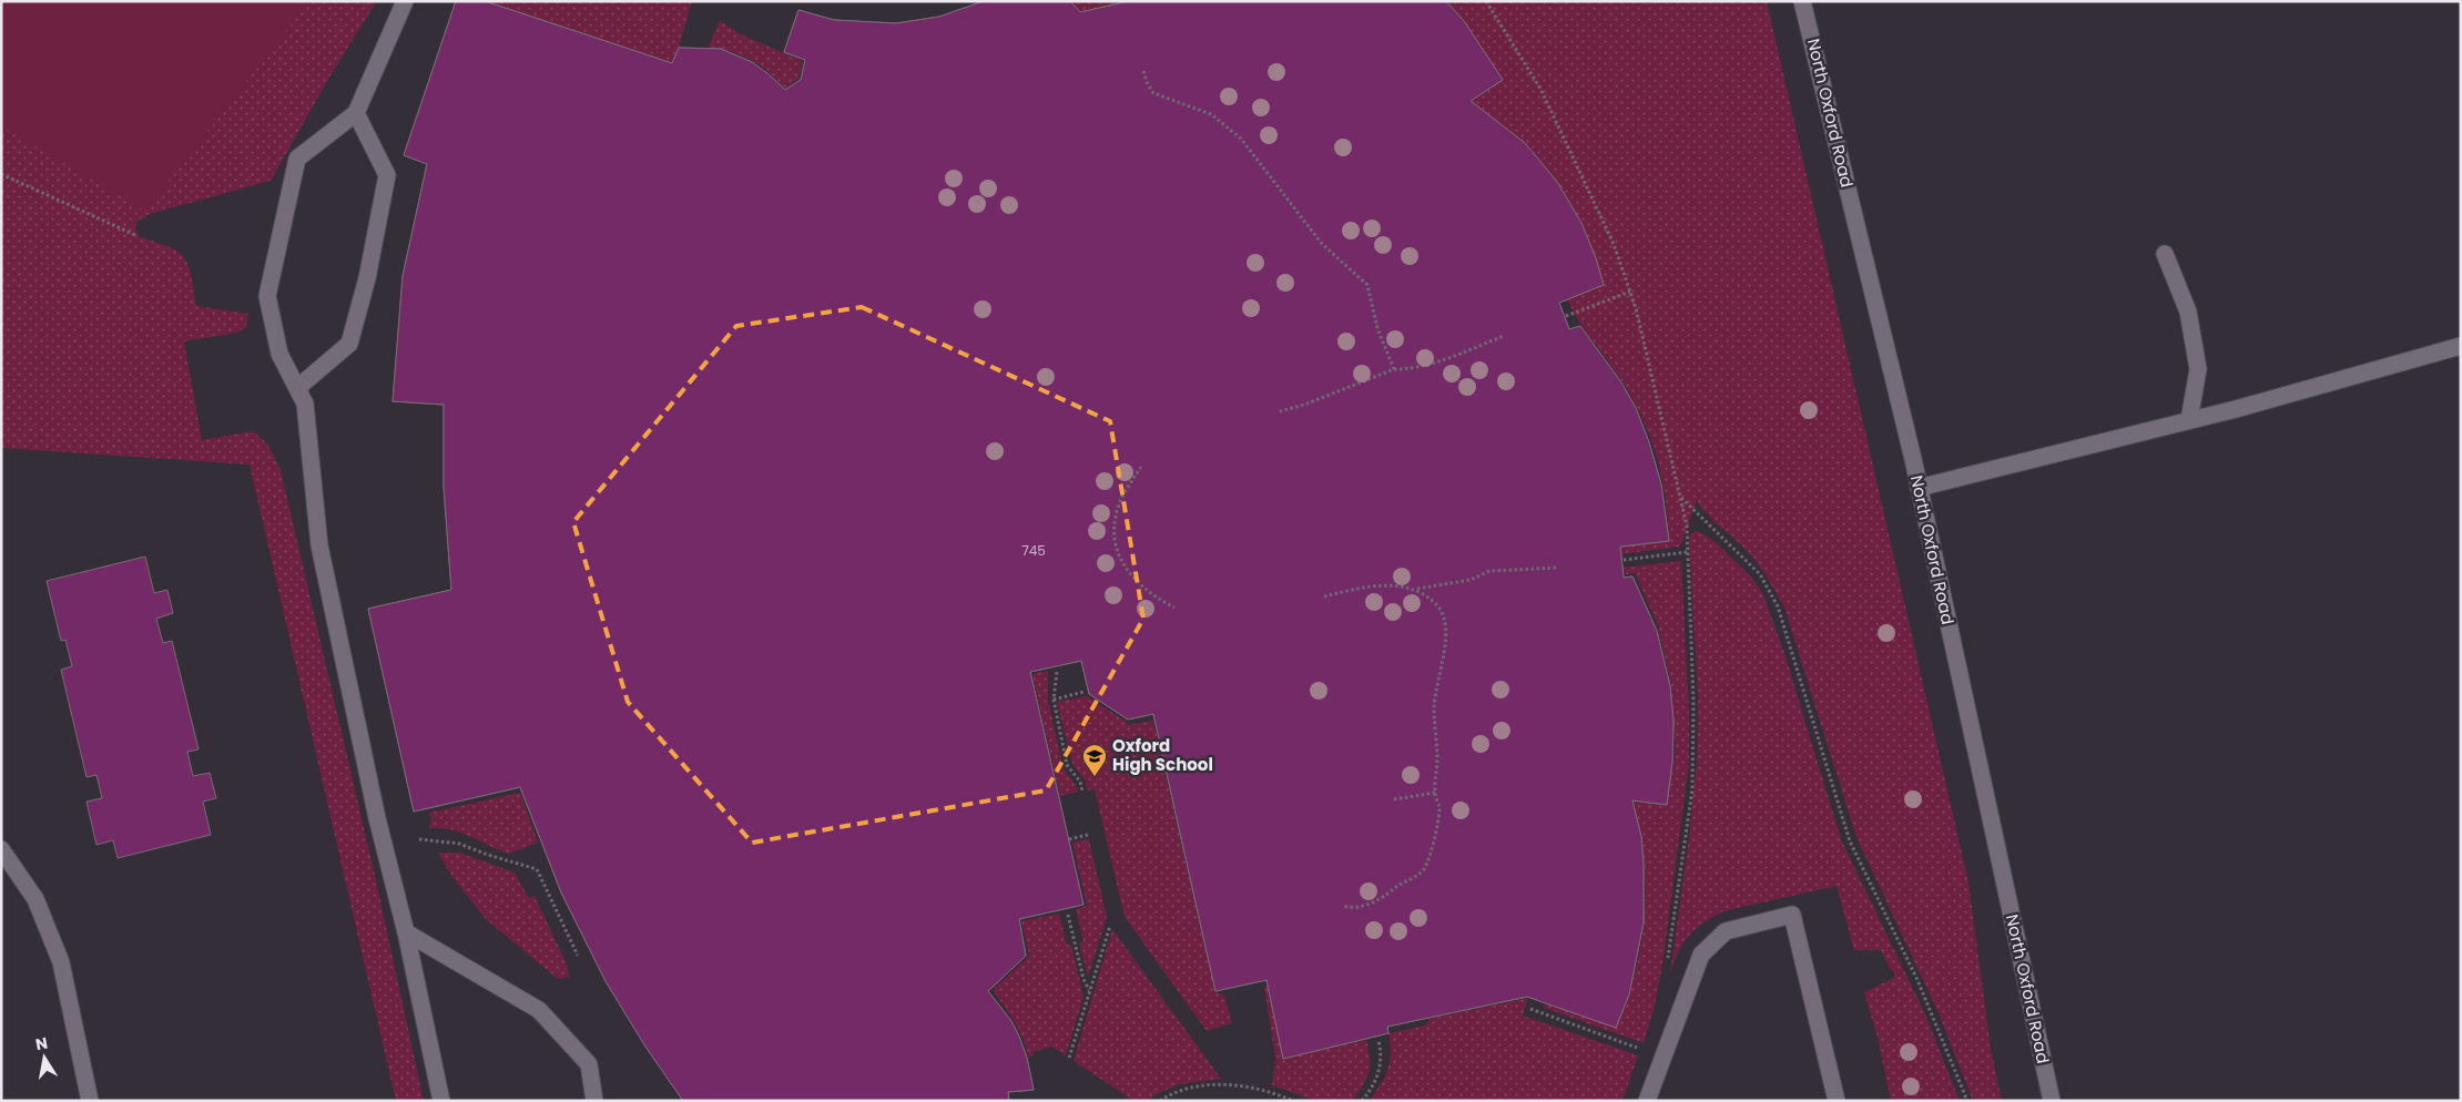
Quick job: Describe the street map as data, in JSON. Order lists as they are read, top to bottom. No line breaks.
{"streets":{"street":["North Oxford Road"]},"places":{"school or university":["Oxford High School"]},"house_numbers":["745"],"north":"top"}
